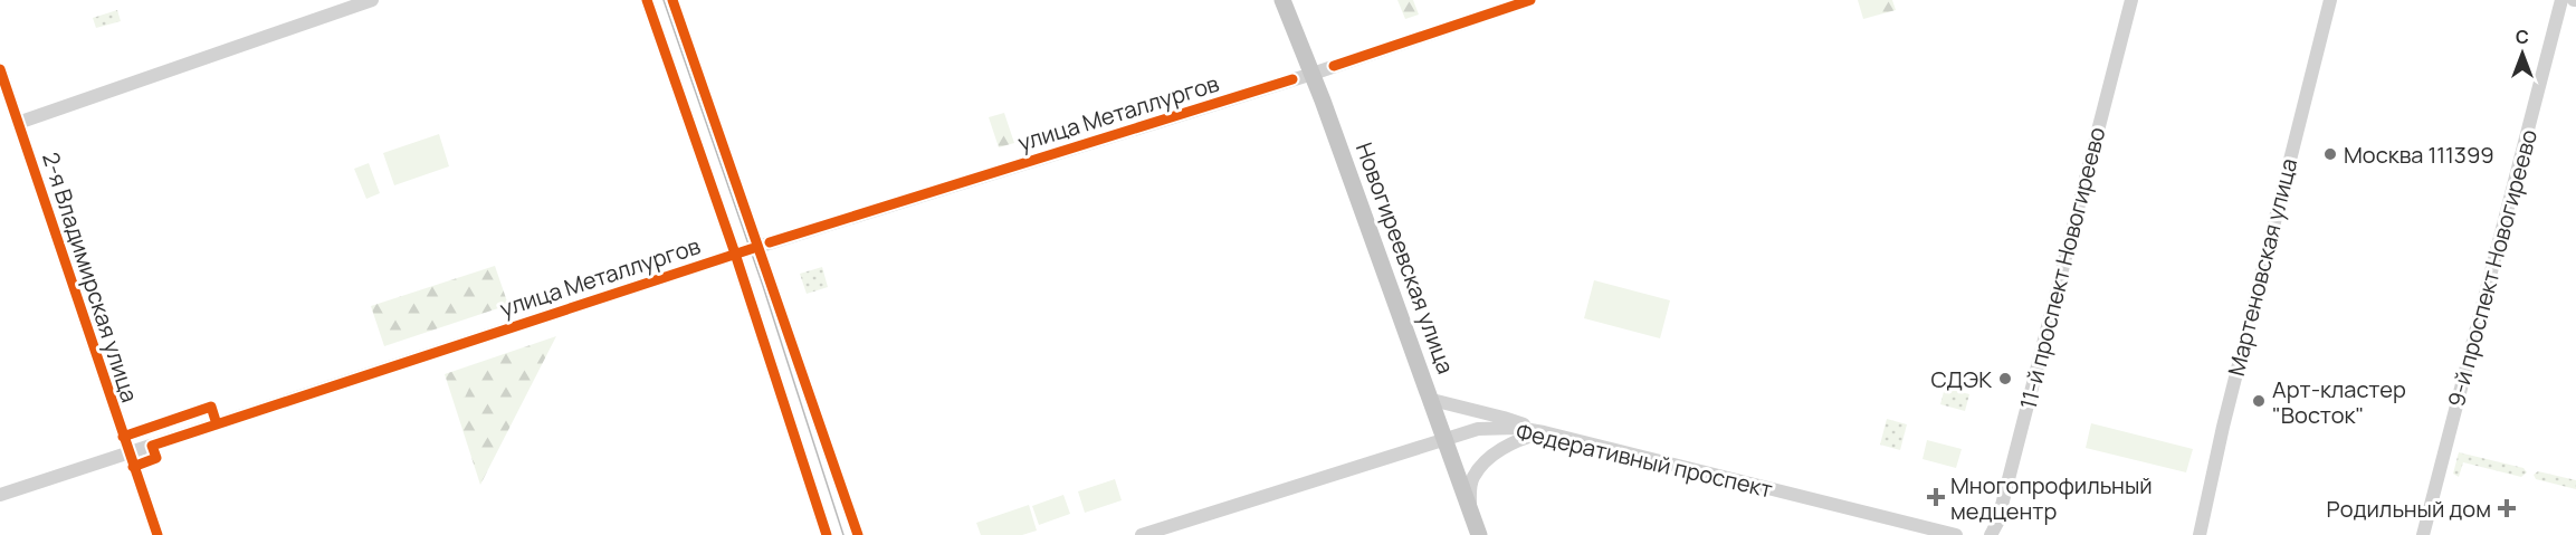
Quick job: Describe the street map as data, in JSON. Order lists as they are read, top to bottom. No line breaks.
{"streets":{"main road":["Новогиреевская улица"],"street":["улица Металлургов","Мартеновская улица","11-й проспект Новогиреево","9-й проспект Новогиреево","2-я Владимирская улица","Федеративный проспект"]},"crossings":[["улица Металлургов","Новогиреевская улица"],["улица Металлургов","2-я Владимирская улица"],["Новогиреевская улица","Федеративный проспект"]],"places":{"other":["Москва 111399","СДЭК","Арт-кластер \"Восток\""],"health":["Многопрофильный медцентр","Родильный дом"]},"north":"top"}
